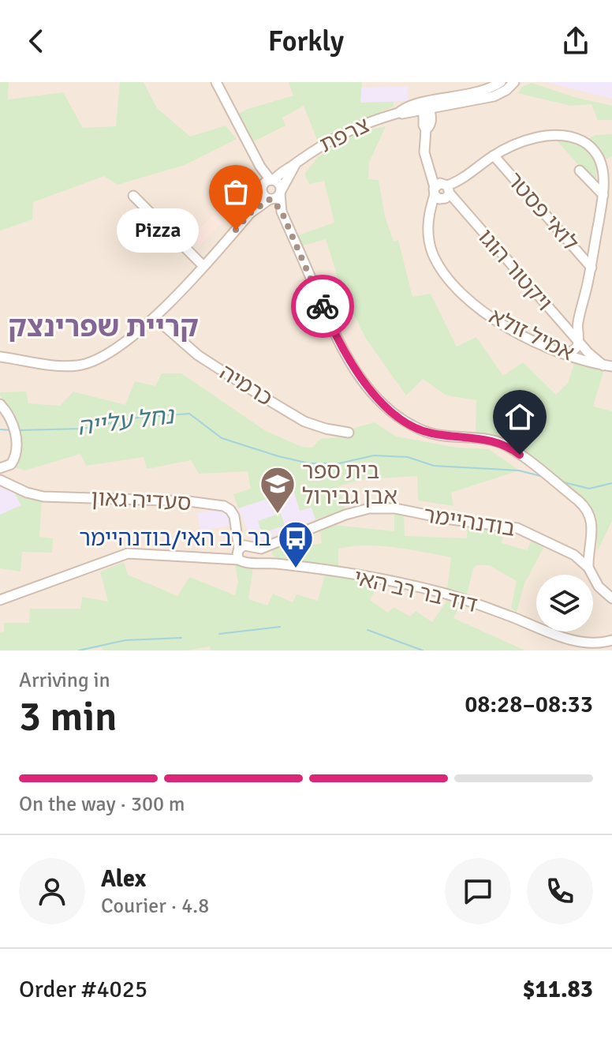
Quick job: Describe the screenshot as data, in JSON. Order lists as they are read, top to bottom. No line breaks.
{"streets":{"street":["צרפת","לואי פסטר","ויקטור הוגו","אמיל זולא","כרמיה","סעדיה גאון","בודנהיימר","דוד בר רב האי"]},"crossings":[["צרפת","כרמיה"],["ויקטור הוגו","אמיל זולא"],["סעדיה גאון","בודנהיימר"],["סעדיה גאון","דוד בר רב האי"],["בודנהיימר","דוד בר רב האי"]],"districts":["קריית שפרינצק"],"water":["נחל עלייה"],"places":{"other":["Pizza"],"school or university":["בית ספר אבן גבירול"],"bus stop":["בר רב האי/בודנהיימר"]},"page":{"header":"Forkly","bubble":"Pizza","heading":["3 min","Arriving in","08:28–08:33"],"panel":["Alex","Courier · 4.8","Order #4025","$11.83"],"bar":"On the way · 300 m"}}
